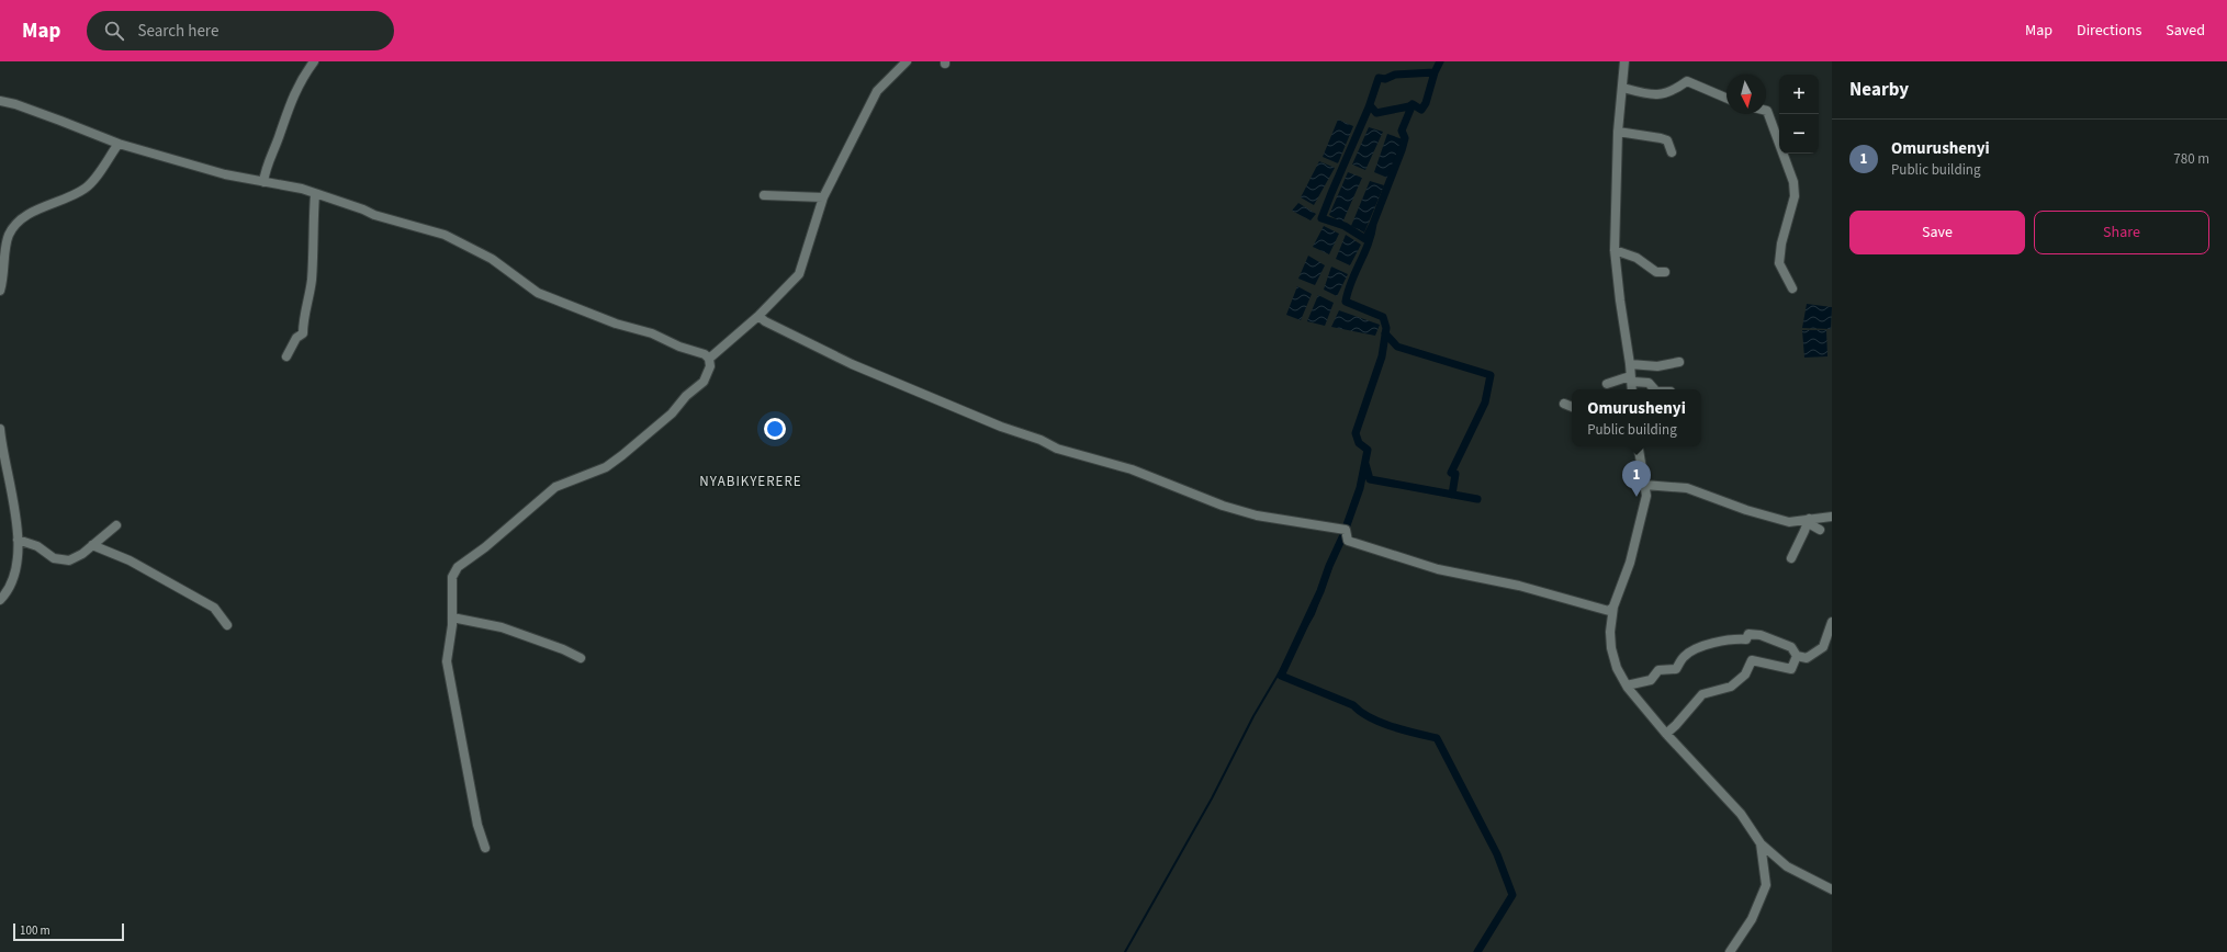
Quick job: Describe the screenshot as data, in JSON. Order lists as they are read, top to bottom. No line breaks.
{"districts":["NYABIKYERERE"],"scale_bar":"100 m","north":"bottom","page":{"header":"Map","search":"Search here","nav":["Map","Directions","Saved"],"heading":"Nearby","map_buttons":["+","−"],"list":[{"mark":"1","name":"Omurushenyi","note":"Public building","value":"780 m"}],"buttons":["Save","Share"],"popup":["Omurushenyi","Public building"],"pins":"1","scale":"100 m"}}
